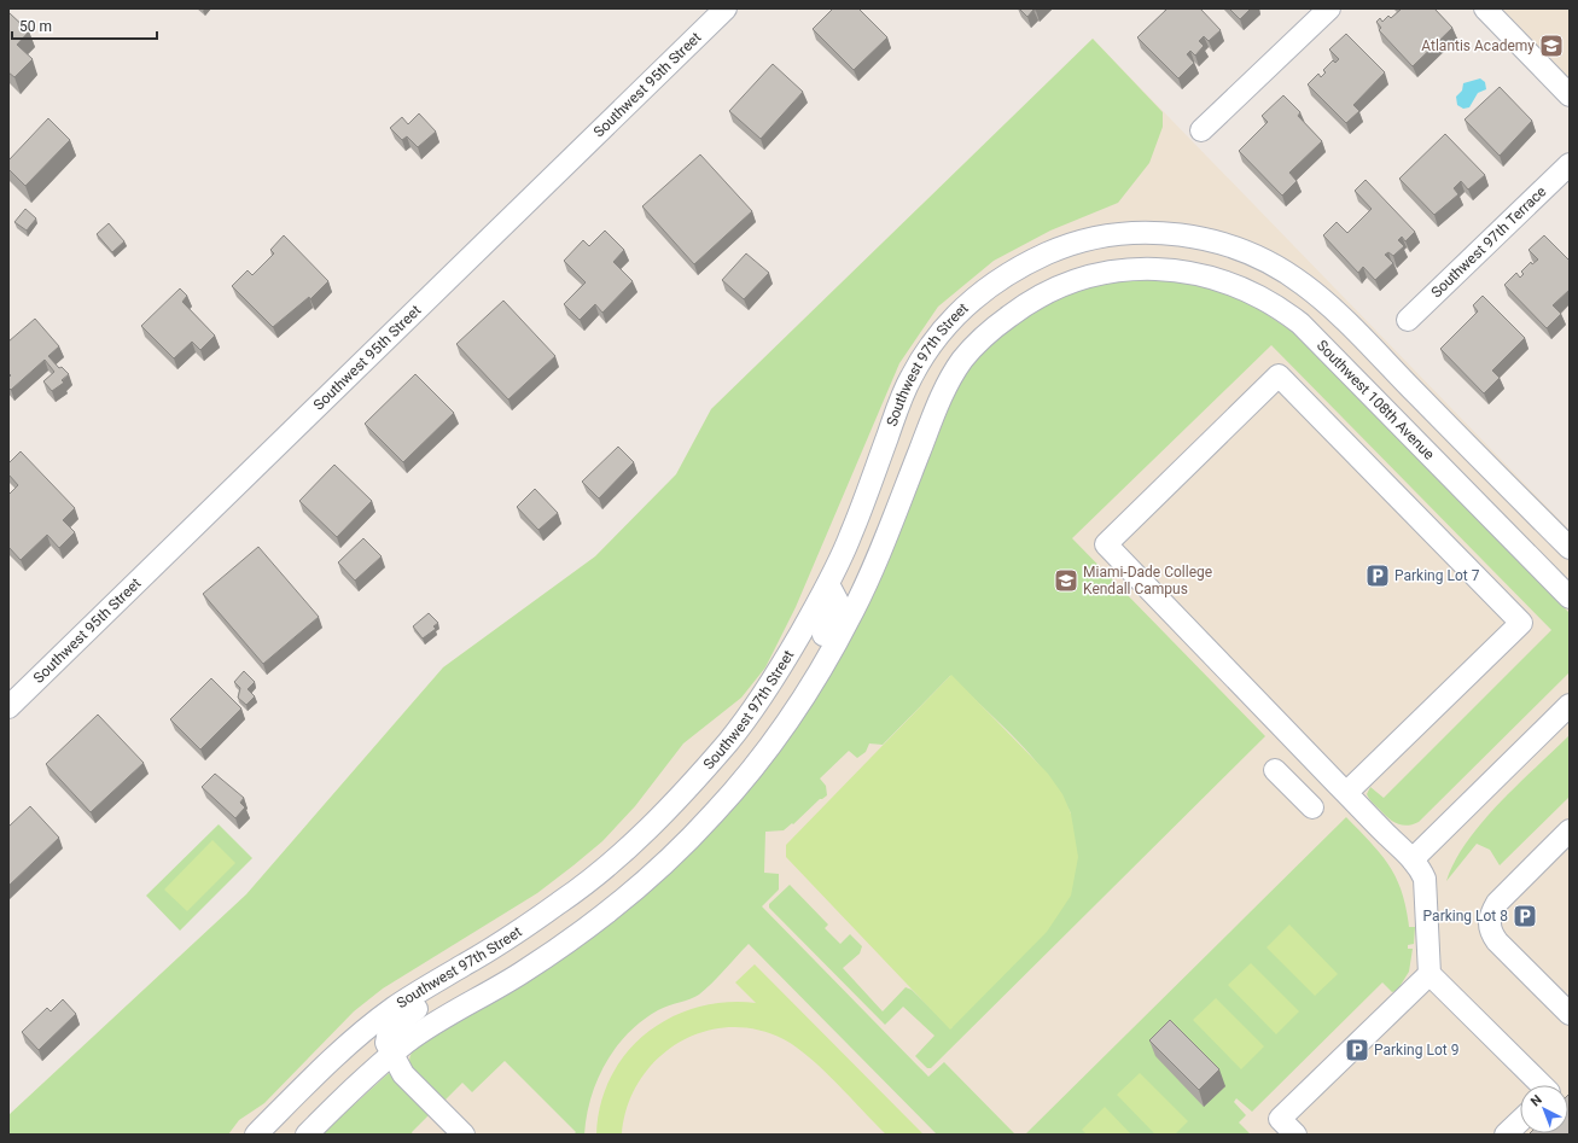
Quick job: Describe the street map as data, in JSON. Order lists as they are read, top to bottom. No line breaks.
{"streets":{"street":["Southwest 95th Street","Southwest 97th Terrace","Southwest 97th Street","Southwest 108th Avenue"]},"crossings":[["Southwest 97th Street","Southwest 108th Avenue"]],"places":{"school or university":["Atlantis Academy","Miami-Dade College Kendall Campus"],"parking":["Parking Lot 7","Parking Lot 8","Parking Lot 9"]},"scale_bar":"50 m","north":"top left"}
